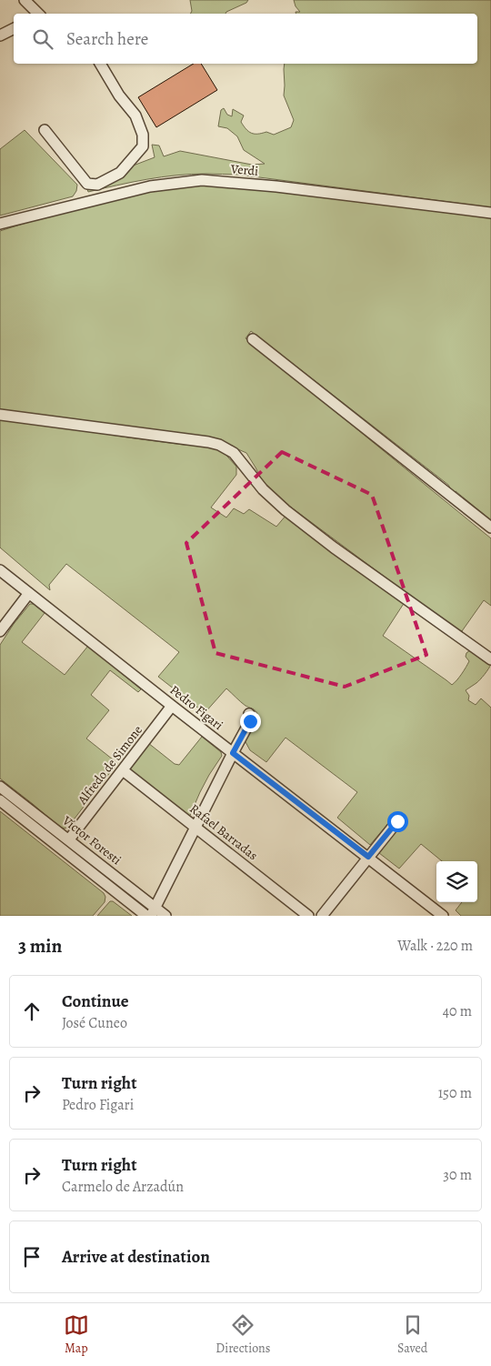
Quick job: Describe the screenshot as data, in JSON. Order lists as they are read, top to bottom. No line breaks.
{"streets":{"street":["Verdi","Pedro Figari","Alfredo de Simone","Rafael Barradas","Víctor Foresti"]},"crossings":[["Pedro Figari","Alfredo de Simone"],["Alfredo de Simone","Rafael Barradas"],["Alfredo de Simone","Víctor Foresti"]],"page":{"search":"Search here","heading":["3 min","Walk · 220 m"],"list":[["Continue","José Cuneo","40 m"],["Turn right","Pedro Figari","150 m"],["Turn right","Carmelo de Arzadún","30 m"],"Arrive at destination"],"nav":["Map","Directions","Saved"]}}
